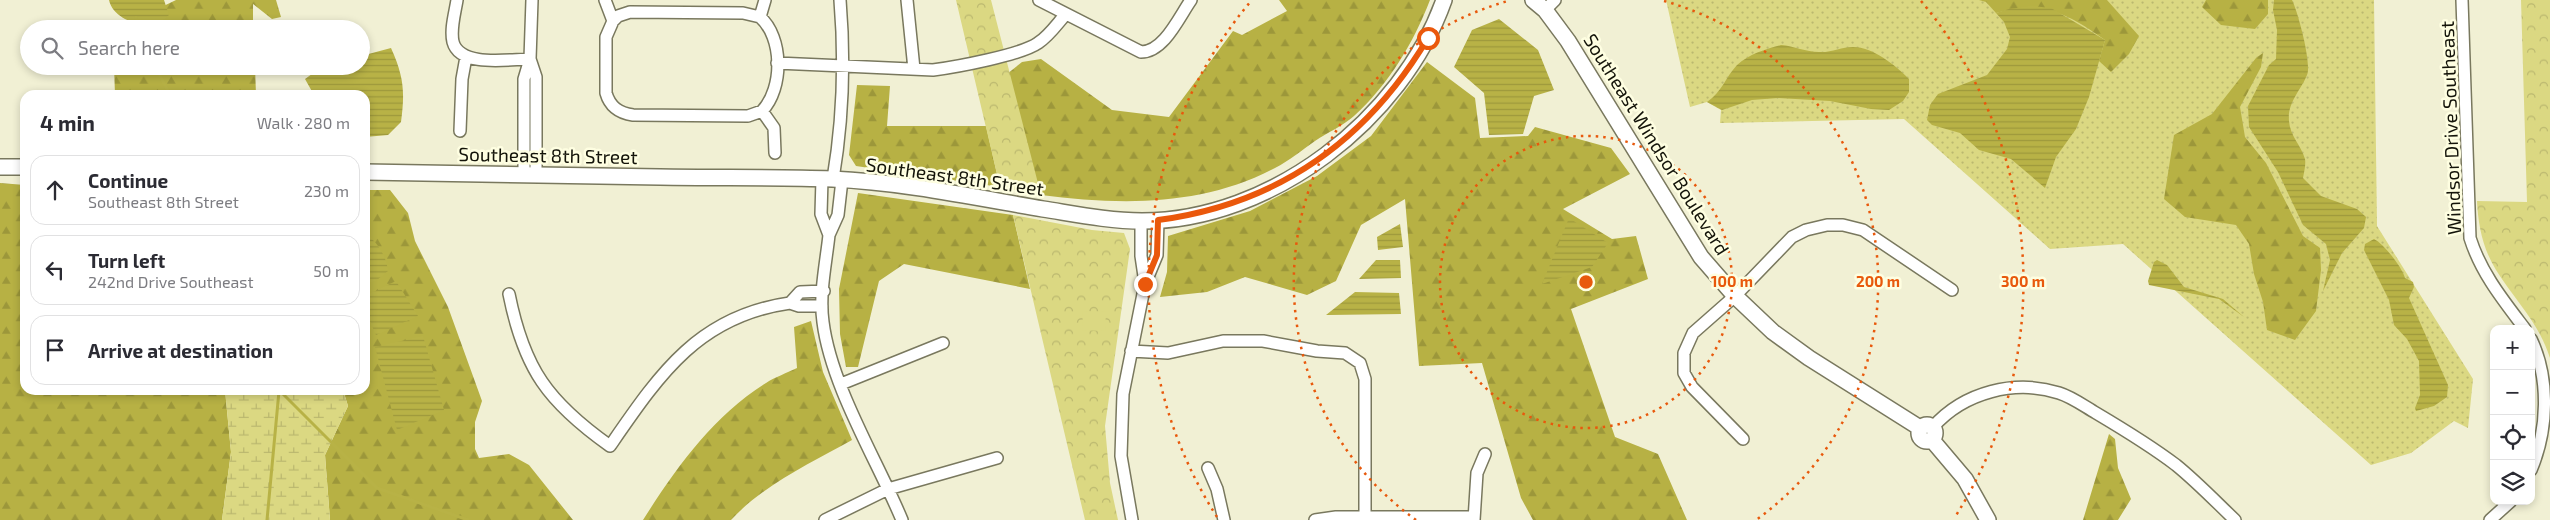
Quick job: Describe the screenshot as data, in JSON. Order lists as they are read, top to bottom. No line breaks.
{"streets":{"street":["Windsor Drive Southeast","Southeast Windsor Boulevard","Southeast 8th Street"]},"page":{"search":"Search here","heading":["4 min","Walk · 280 m"],"list":[["Continue","Southeast 8th Street","230 m"],["Turn left","242nd Drive Southeast","50 m"],"Arrive at destination"],"map_buttons":["+","−"]},"rings":["100 m","200 m","300 m"]}
